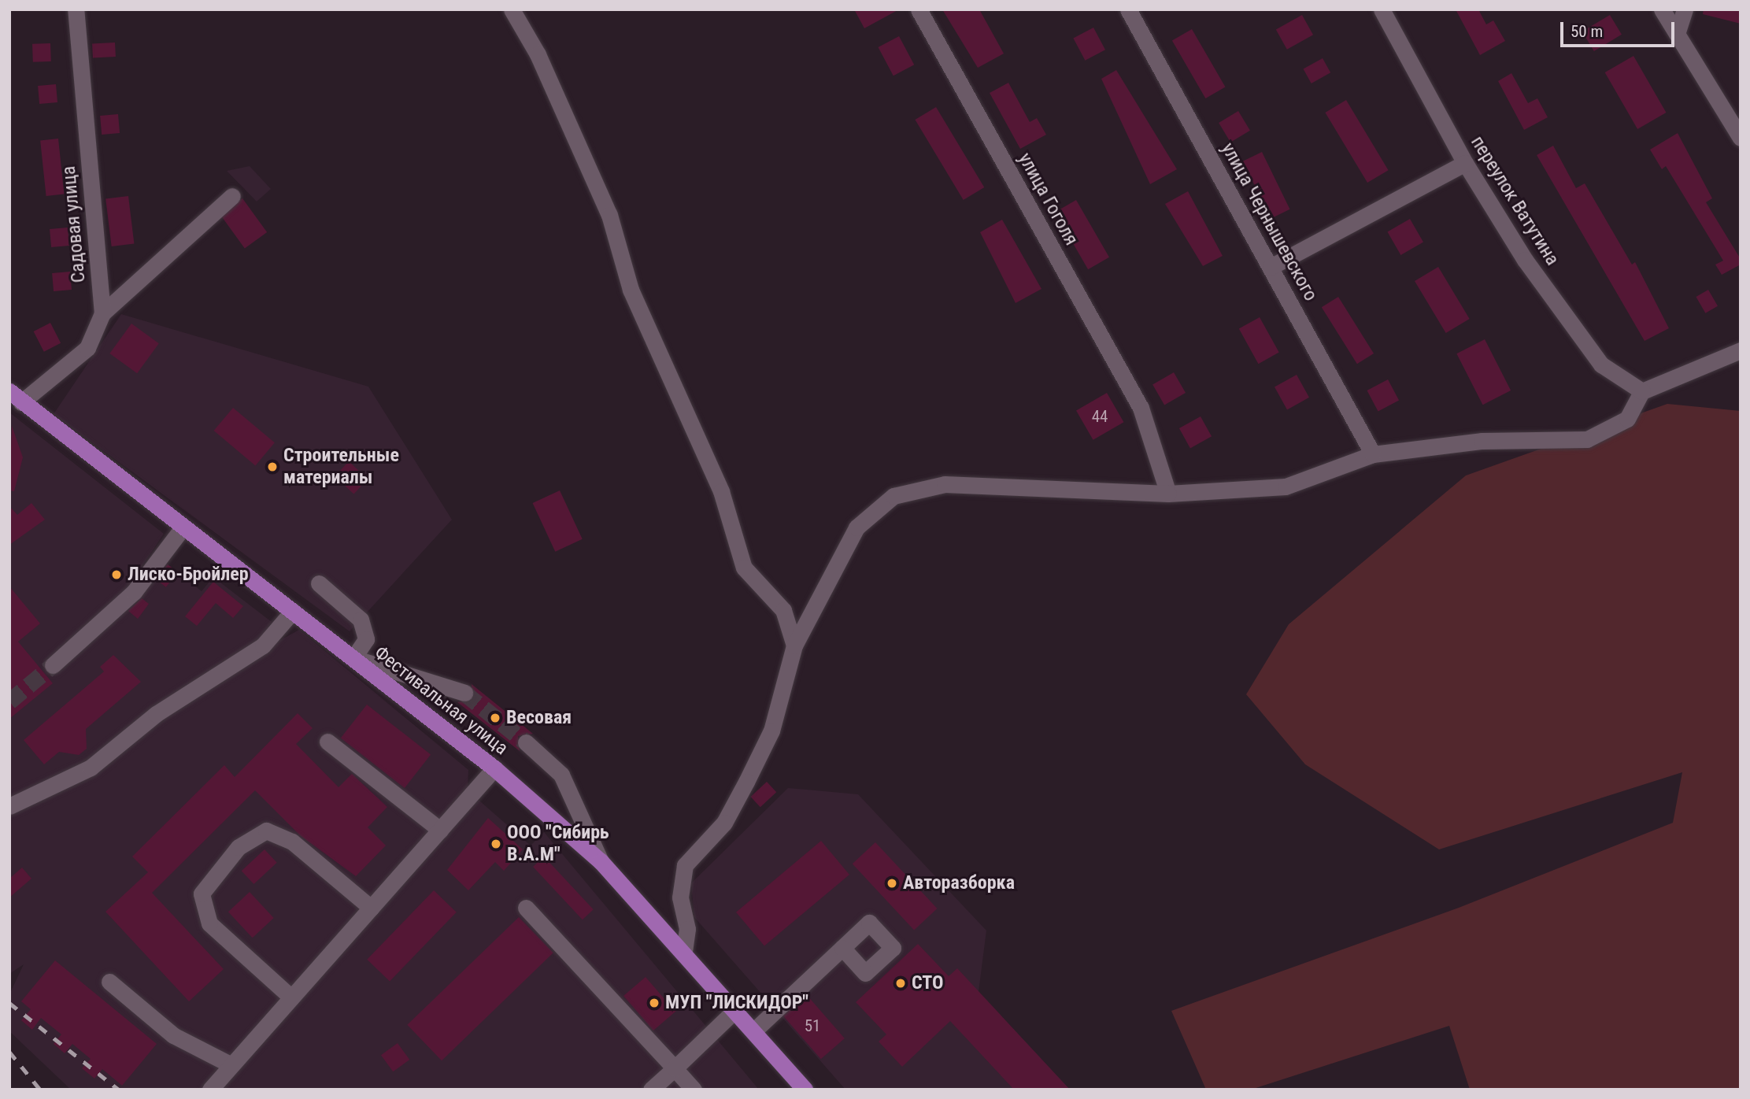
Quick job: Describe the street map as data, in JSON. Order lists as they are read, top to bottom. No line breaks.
{"streets":{"main road":["Фестивальная улица"],"street":["улица Гоголя","переулок Ватутина","улица Чернышевского","Садовая улица"]},"crossings":[["Садовая улица","Фестивальная улица"]],"places":["Строительные материалы","Лиско-Бройлер","Весовая","ООО \"Сибирь В.А.М\"","Авторазборка","СТО","МУП \"ЛИСКИДОР\""],"house_numbers":["44","51"],"scale_bar":"50 m"}
